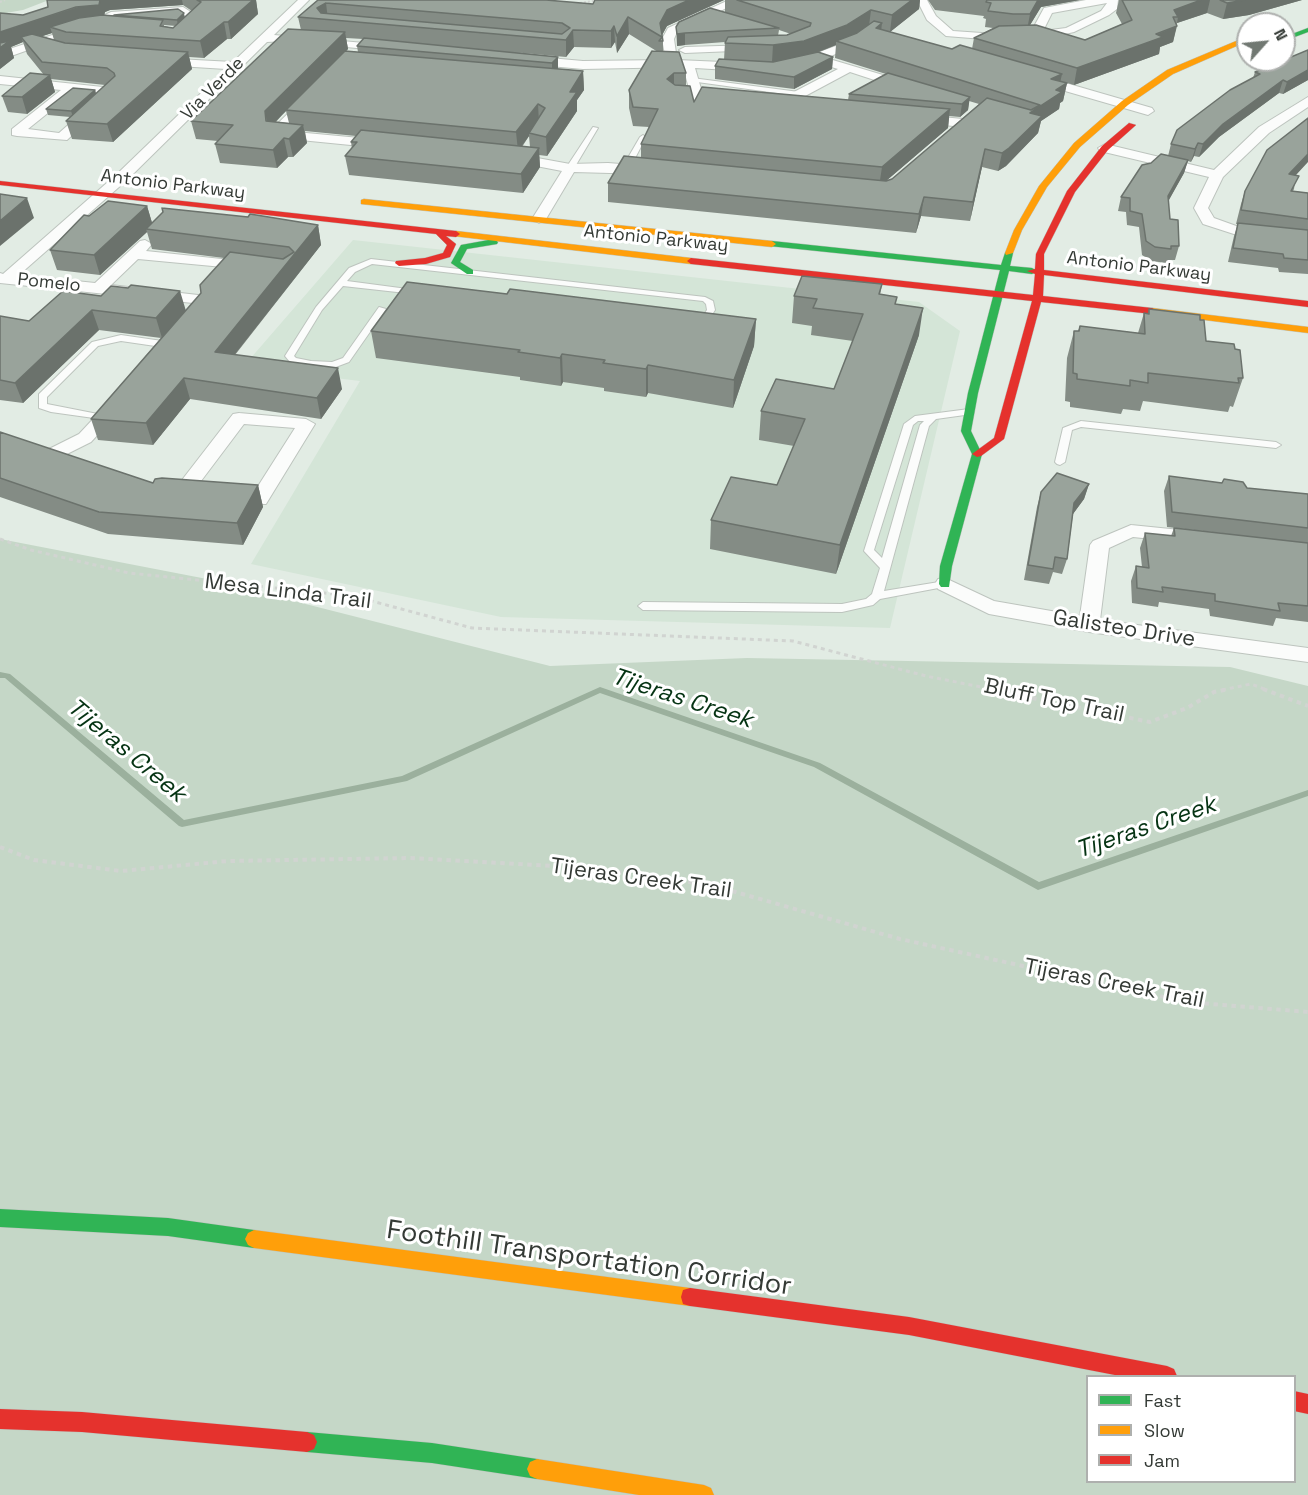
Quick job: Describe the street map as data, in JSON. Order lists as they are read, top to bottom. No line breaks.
{"streets":{"main road":["Antonio Parkway","Foothill Transportation Corridor"],"street":["Via Verde","Pomelo","Galisteo Drive"],"path":["Mesa Linda Trail","Bluff Top Trail","Tijeras Creek Trail"]},"crossings":[["Via Verde","Antonio Parkway"],["Via Verde","Pomelo"],["Mesa Linda Trail","Bluff Top Trail"]],"water":["Tijeras Creek"],"legend":["Fast","Slow","Jam"],"north":"top right"}
